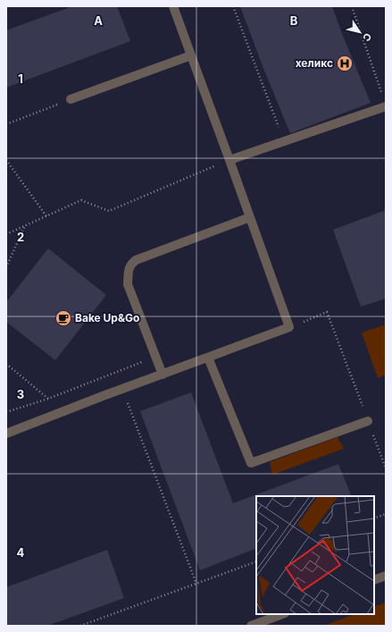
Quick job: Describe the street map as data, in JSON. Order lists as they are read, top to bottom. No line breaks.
{"places":{"hospital":["хеликс"],"cafe":["Bake Up&Go"]},"north":"bottom right","grid":{"columns":["A","B"],"rows":["1","2","3","4"]}}
